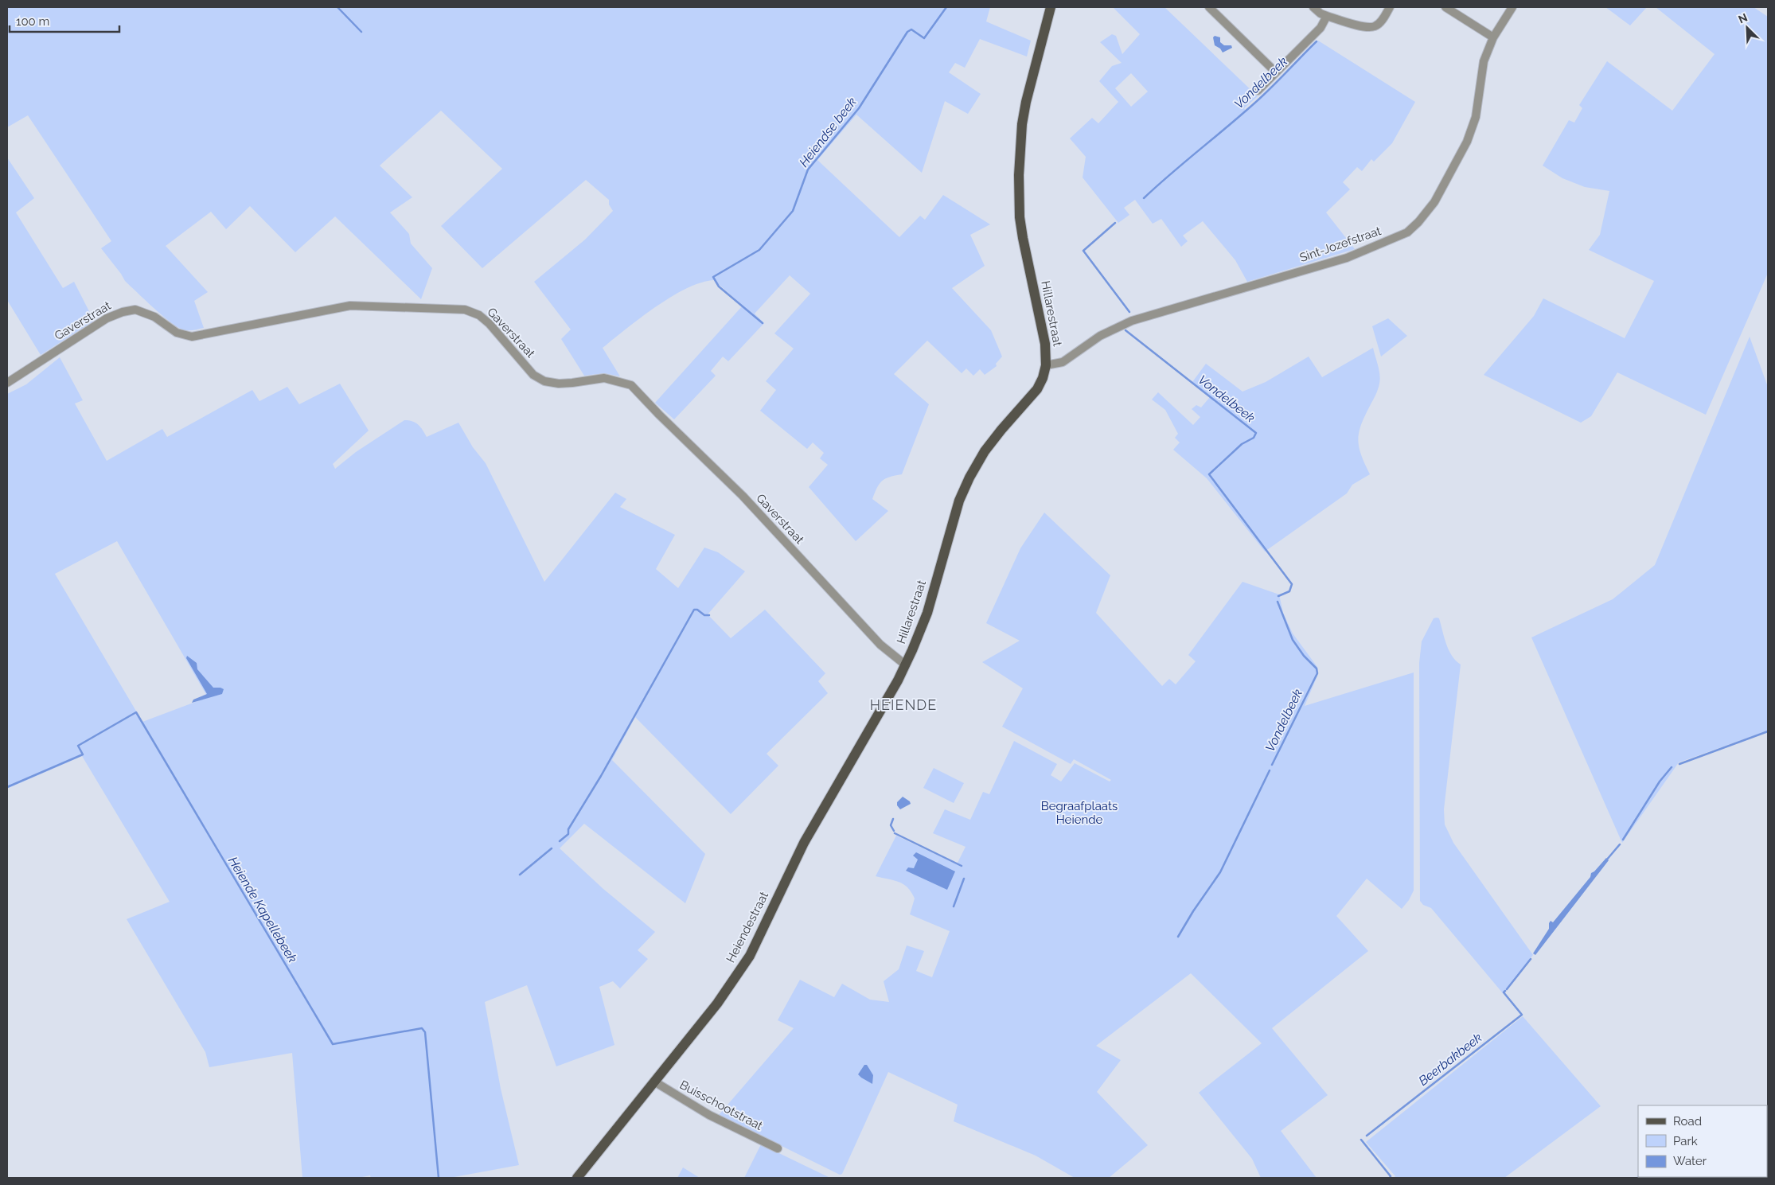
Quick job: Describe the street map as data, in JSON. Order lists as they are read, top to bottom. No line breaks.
{"streets":{"main road":["Hillarestraat","Heiendestraat"],"street":["Sint-Jozefstraat","Gaverstraat","Buisschootstraat"]},"crossings":[["Sint-Jozefstraat","Hillarestraat"],["Hillarestraat","Gaverstraat"],["Hillarestraat","Heiendestraat"],["Gaverstraat","Heiendestraat"],["Heiendestraat","Buisschootstraat"]],"districts":["HEIENDE"],"water":["Vondelbeek","Heiendse beek","Heiende Kapellebeek","Beerbakbeek"],"parks":["Begraafplaats Heiende"],"legend":["Road","Park","Water"],"scale_bar":"100 m","north":"top left"}
